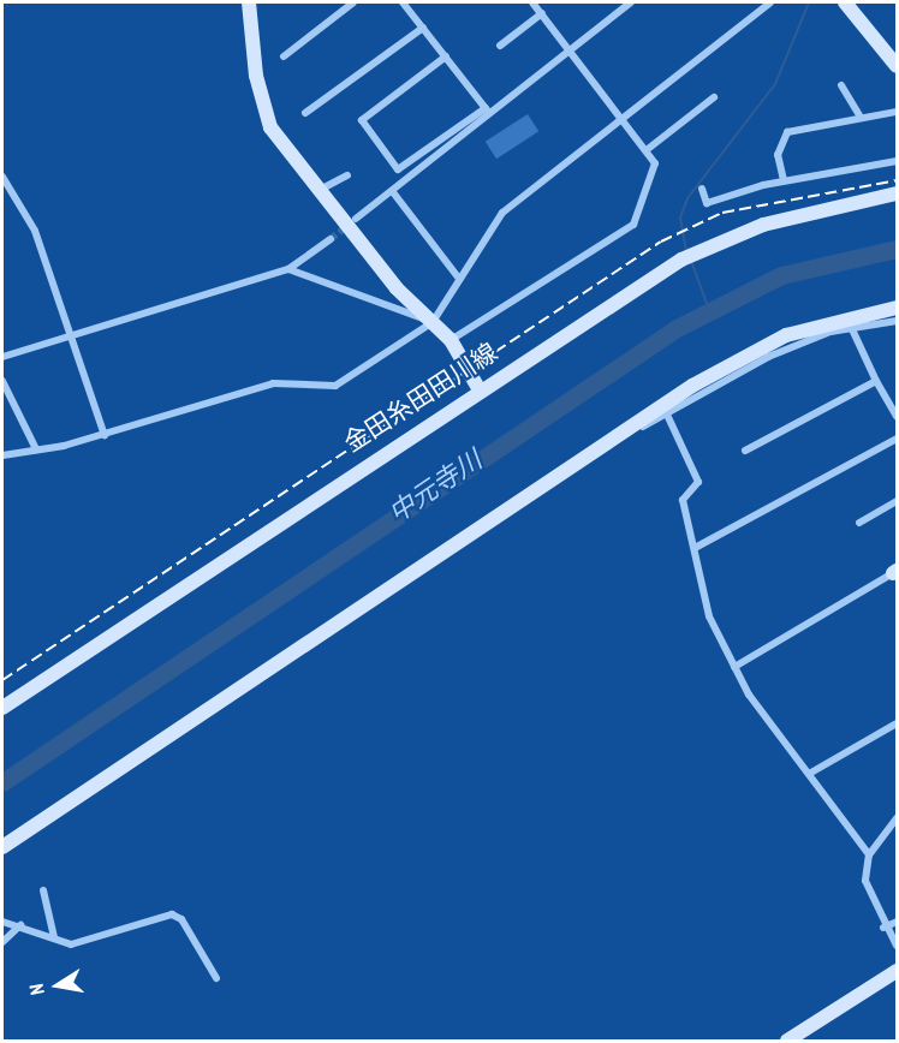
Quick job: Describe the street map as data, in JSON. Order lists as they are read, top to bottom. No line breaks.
{"streets":{"street":["金田糸田田川線"]},"water":["中元寺川"],"north":"left"}
